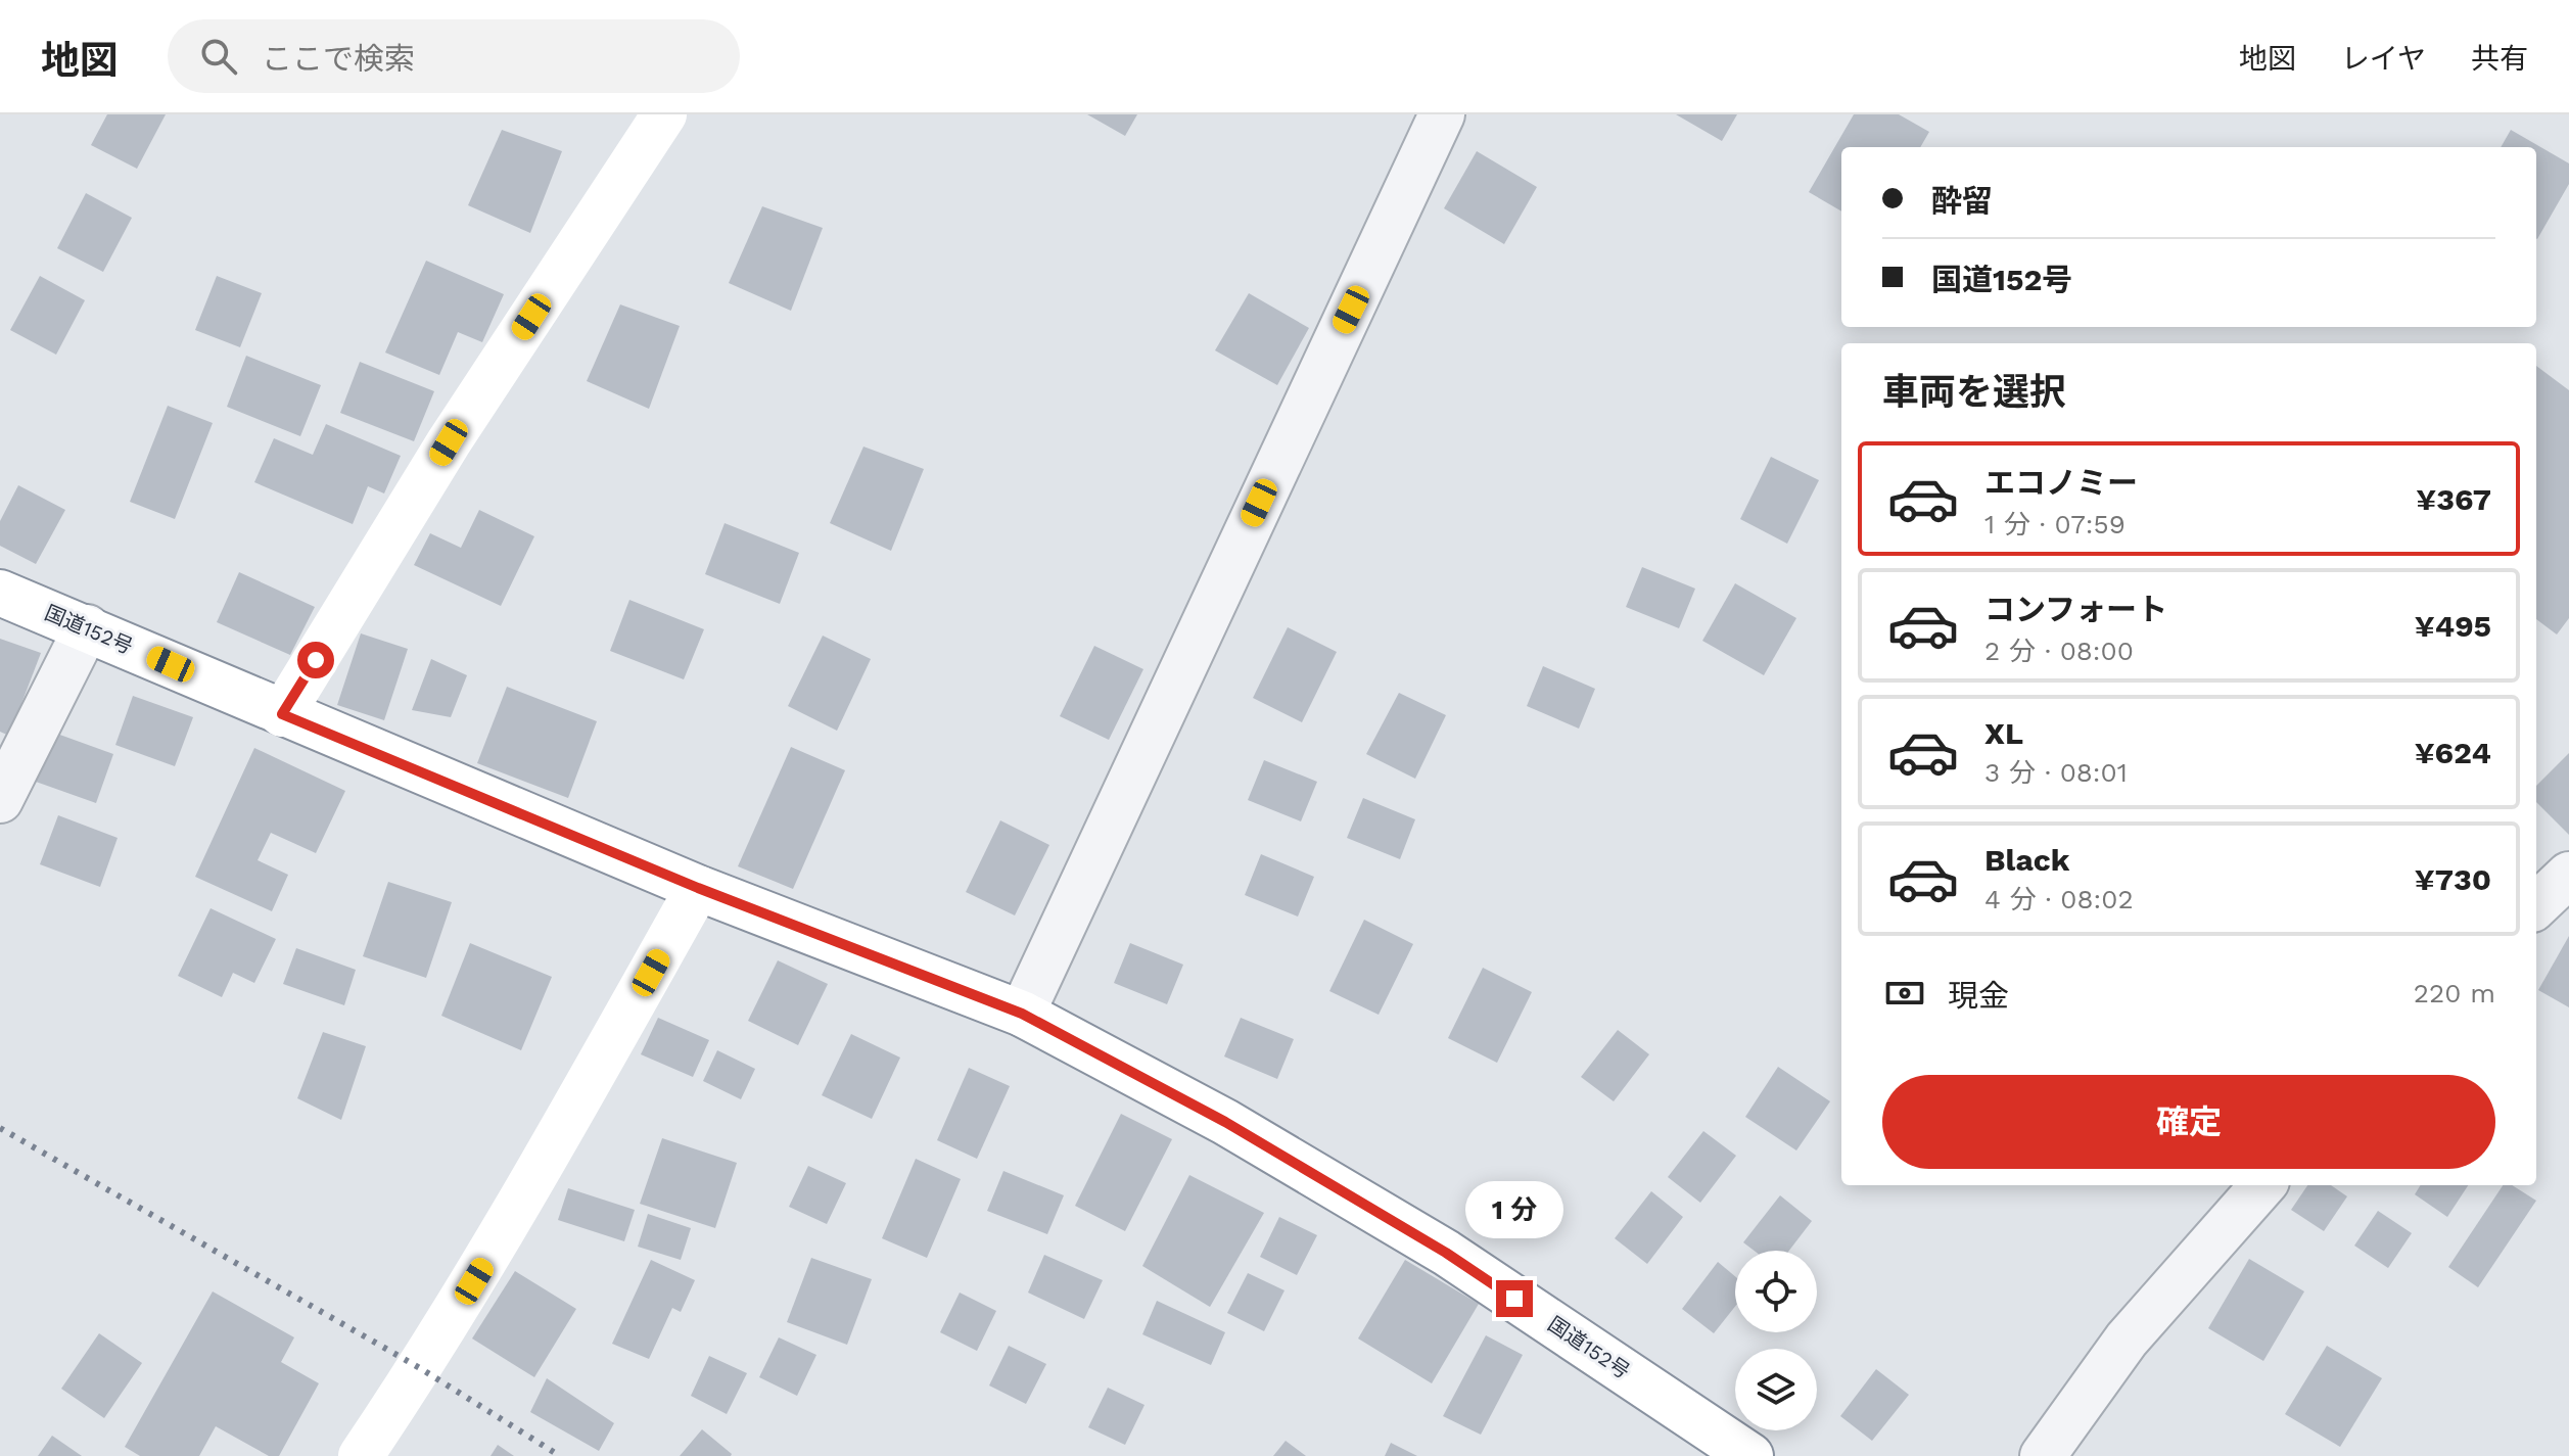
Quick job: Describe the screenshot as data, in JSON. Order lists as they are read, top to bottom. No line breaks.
{"streets":{"main road":["国道152号"]},"page":{"header":"地図","search":"ここで検索","nav":["地図","レイヤ","共有"],"banner":["酔留","国道152号"],"heading":"車両を選択","list":[{"name":"エコノミー","note":"1 分 · 07:59","value":"¥367"},{"name":"コンフォート","note":"2 分 · 08:00","value":"¥495"},{"name":"XL","note":"3 分 · 08:01","value":"¥624"},{"name":"Black","note":"4 分 · 08:02","value":"¥730"}],"pay":["現金","220 m"],"buttons":"確定","bubble":"1 分"}}
